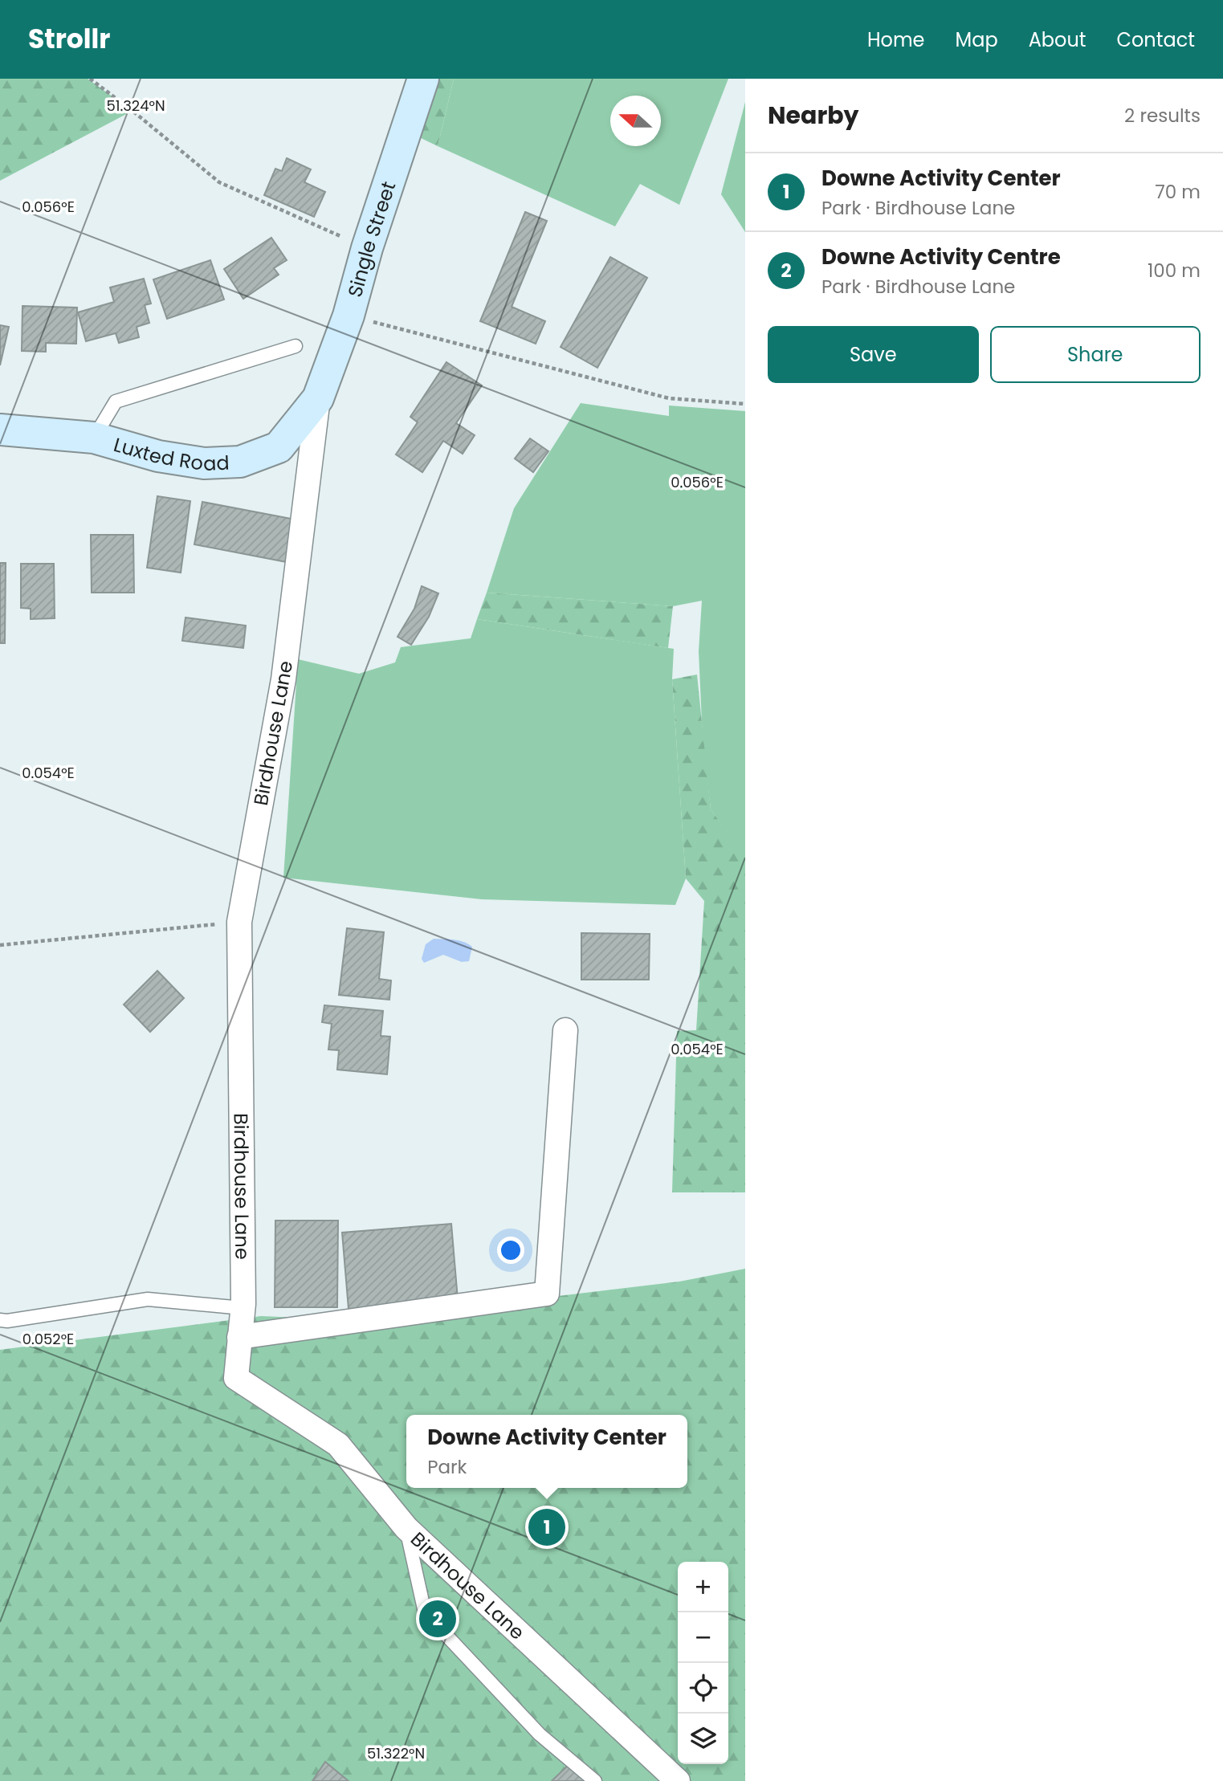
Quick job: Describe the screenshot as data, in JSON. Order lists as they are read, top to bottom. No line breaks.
{"streets":{"street":["Single Street","Luxted Road","Birdhouse Lane"]},"crossings":[["Single Street","Luxted Road"],["Single Street","Birdhouse Lane"],["Luxted Road","Birdhouse Lane"]],"north":"left","page":{"header":"Strollr","nav":["Home","Map","About","Contact"],"heading":["Nearby","2 results"],"list":[{"mark":"1","name":"Downe Activity Center","note":"Park · Birdhouse Lane","value":"70 m"},{"mark":"2","name":"Downe Activity Centre","note":"Park · Birdhouse Lane","value":"100 m"}],"buttons":["Save","Share"],"popup":["Downe Activity Center","Park"],"pins":["1","2"],"map_buttons":["+","−"]},"coordinates":["51.324°N","0.056°E","0.054°E","0.052°E","51.322°N"]}
